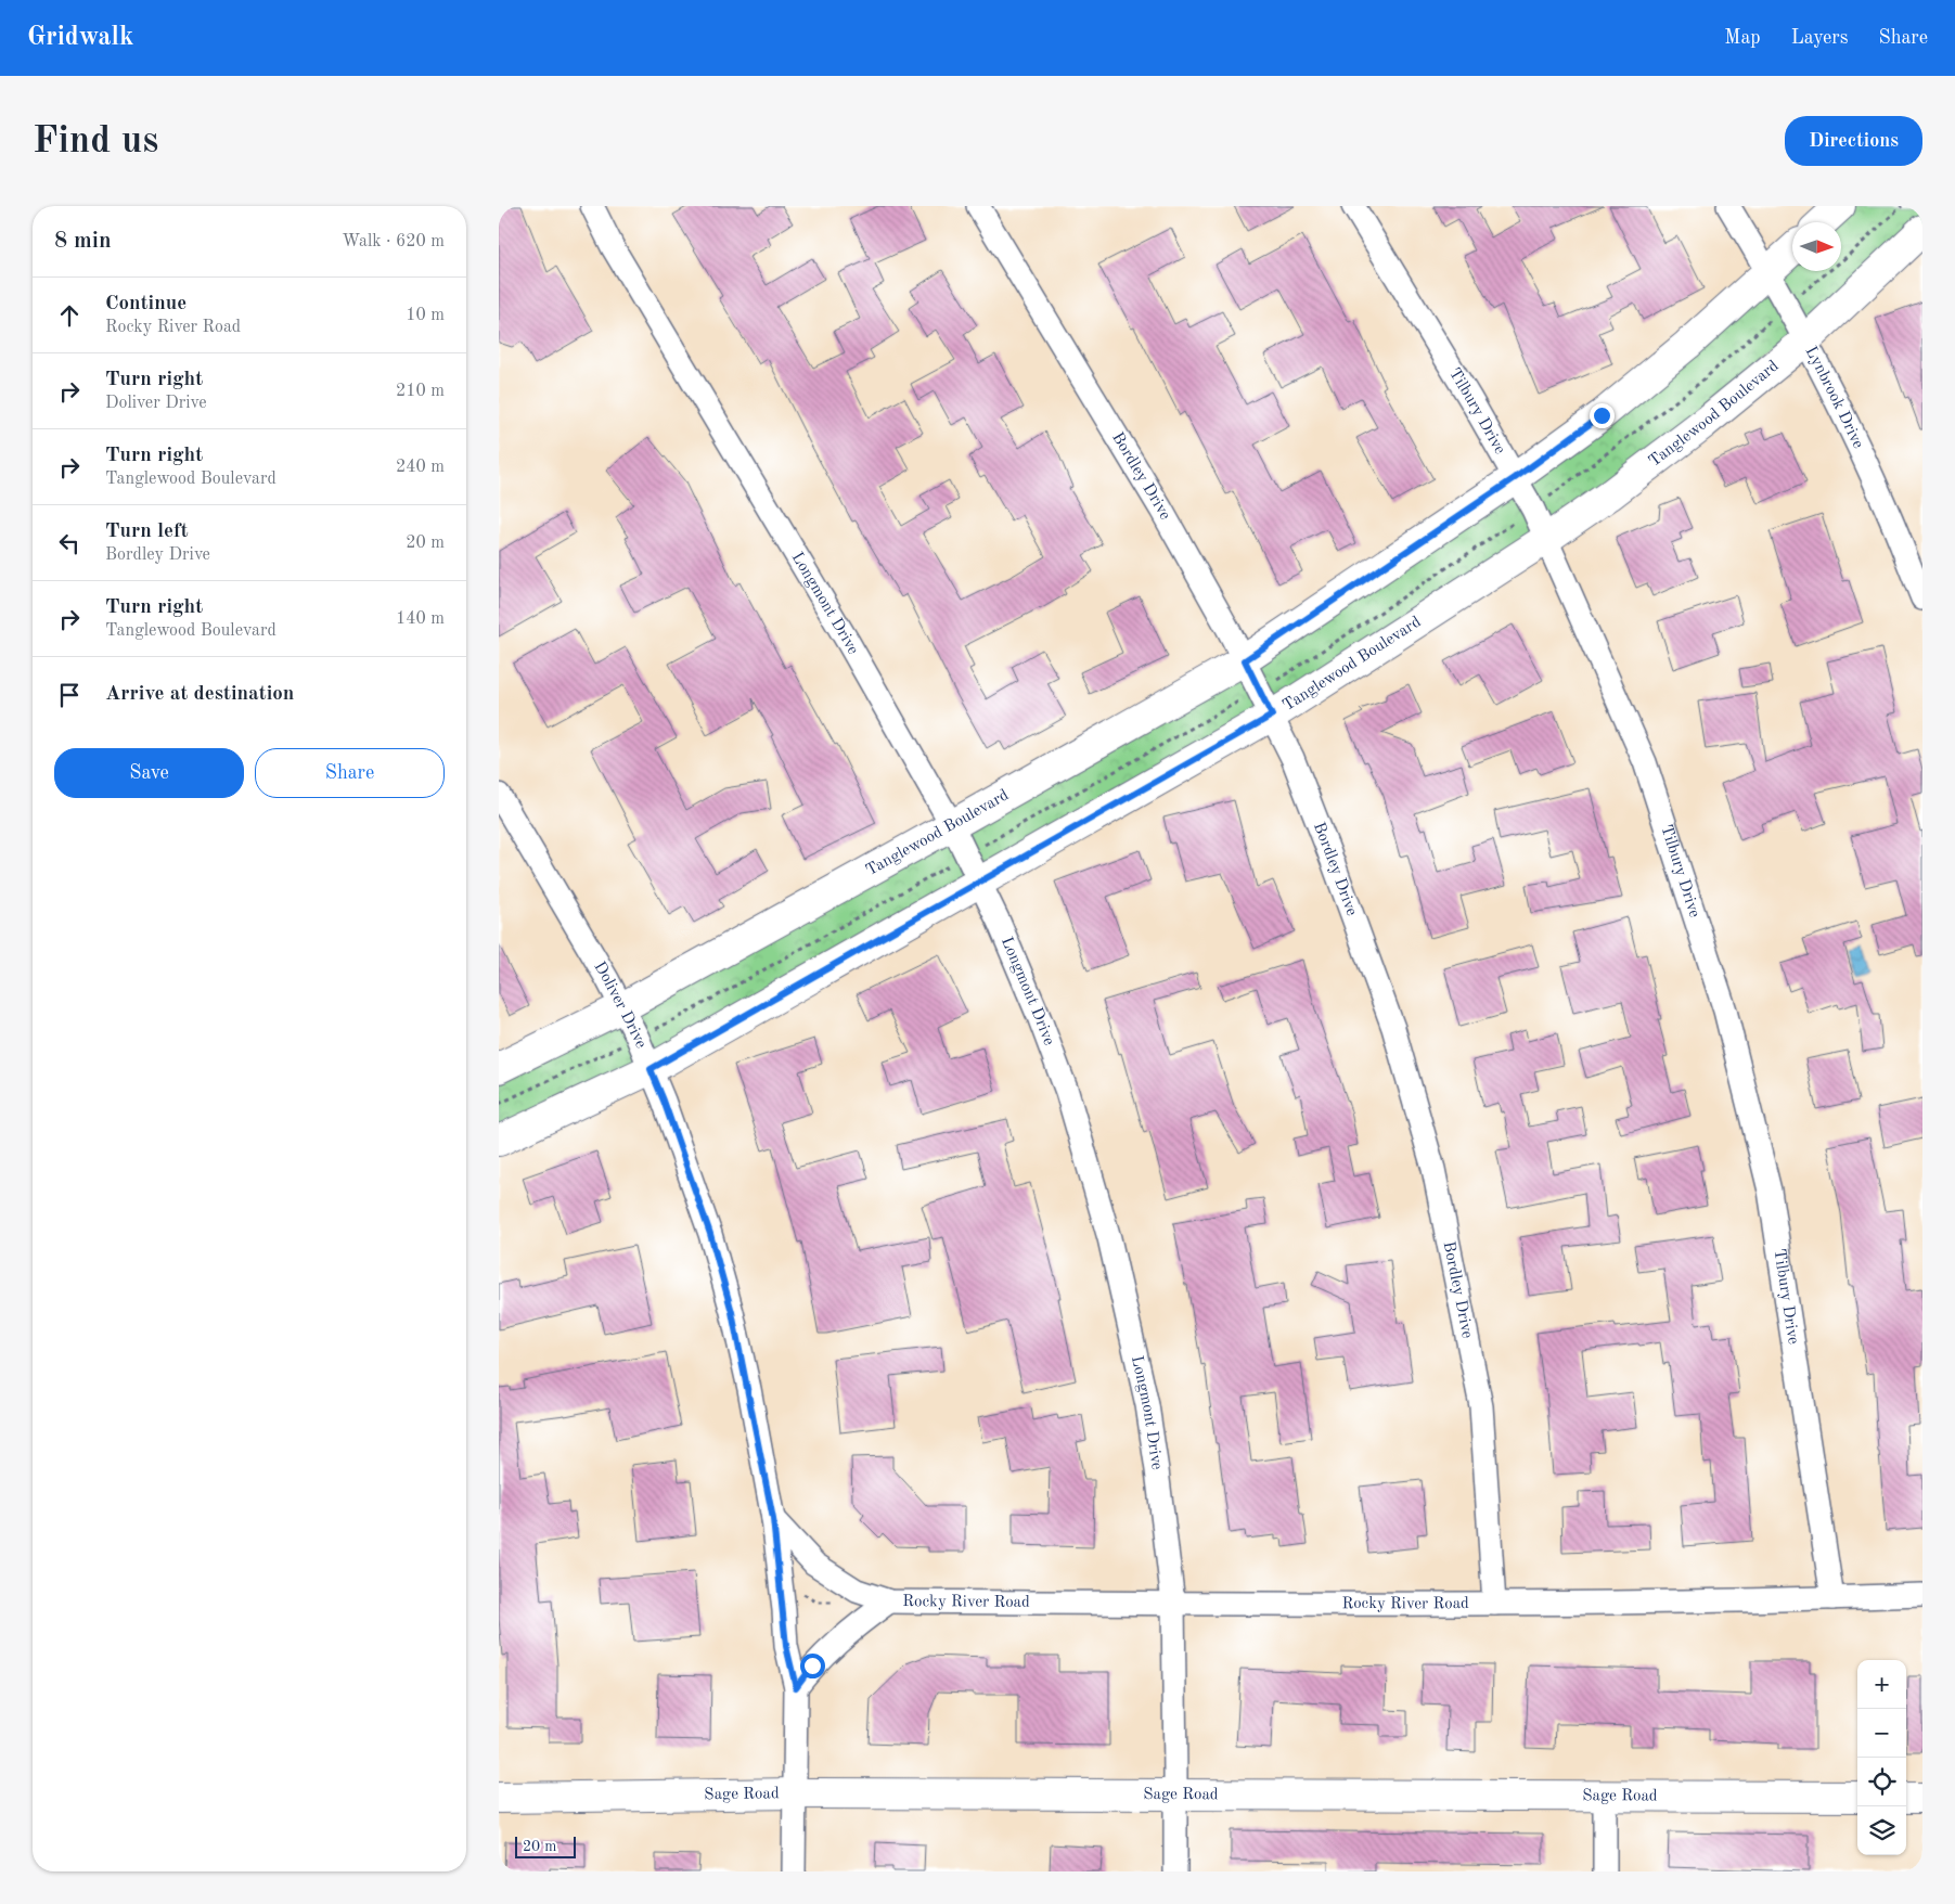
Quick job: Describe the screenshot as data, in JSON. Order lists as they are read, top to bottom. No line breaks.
{"streets":{"street":["Lynbrook Drive","Tilbury Drive","Tanglewood Boulevard","Bordley Drive","Longmont Drive","Doliver Drive","Rocky River Road","Sage Road"]},"crossings":[["Lynbrook Drive","Tanglewood Boulevard"],["Tilbury Drive","Tanglewood Boulevard"],["Tilbury Drive","Rocky River Road"],["Tanglewood Boulevard","Bordley Drive"],["Tanglewood Boulevard","Longmont Drive"],["Tanglewood Boulevard","Doliver Drive"],["Bordley Drive","Rocky River Road"],["Longmont Drive","Rocky River Road"],["Longmont Drive","Sage Road"],["Doliver Drive","Rocky River Road"],["Doliver Drive","Sage Road"]],"scale_bar":"20 m","north":"right","page":{"header":"Gridwalk","nav":["Map","Layers","Share"],"buttons":["Directions",["Save","Share"]],"title":"Find us","heading":["8 min","Walk · 620 m"],"list":[["Continue","Rocky River Road","10 m"],["Turn right","Doliver Drive","210 m"],["Turn right","Tanglewood Boulevard","240 m"],["Turn left","Bordley Drive","20 m"],["Turn right","Tanglewood Boulevard","140 m"],"Arrive at destination"],"map_buttons":["+","−"],"scale":"20 m"}}
